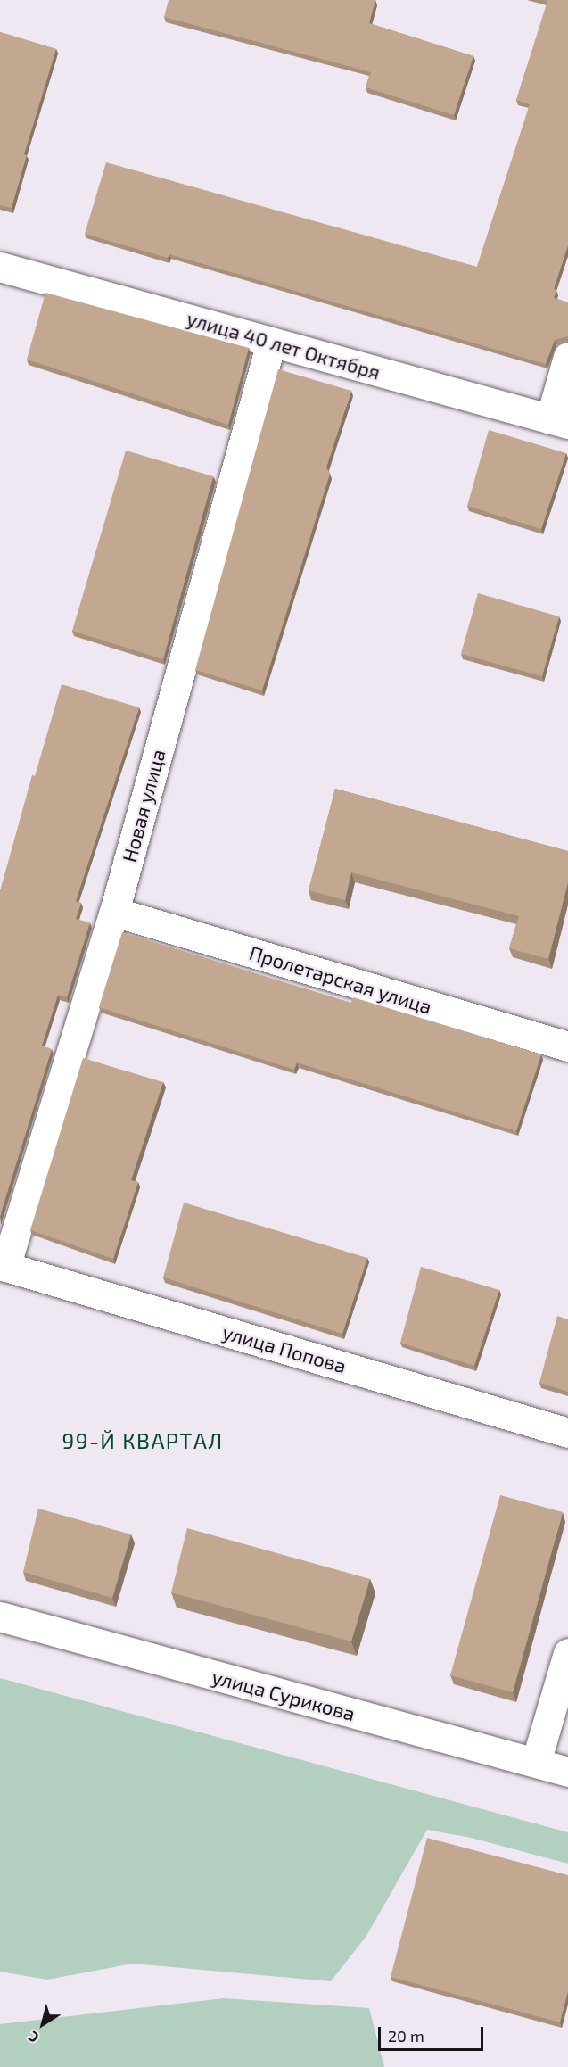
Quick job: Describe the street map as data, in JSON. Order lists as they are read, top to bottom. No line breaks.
{"streets":{"street":["улица 40 лет Октября","Новая улица","Пролетарская улица","улица Попова","улица Сурикова"]},"crossings":[["улица 40 лет Октября","Новая улица"],["Новая улица","Пролетарская улица"],["Новая улица","улица Попова"]],"districts":["99-Й КВАРТАЛ"],"scale_bar":"20 m","north":"bottom left"}
